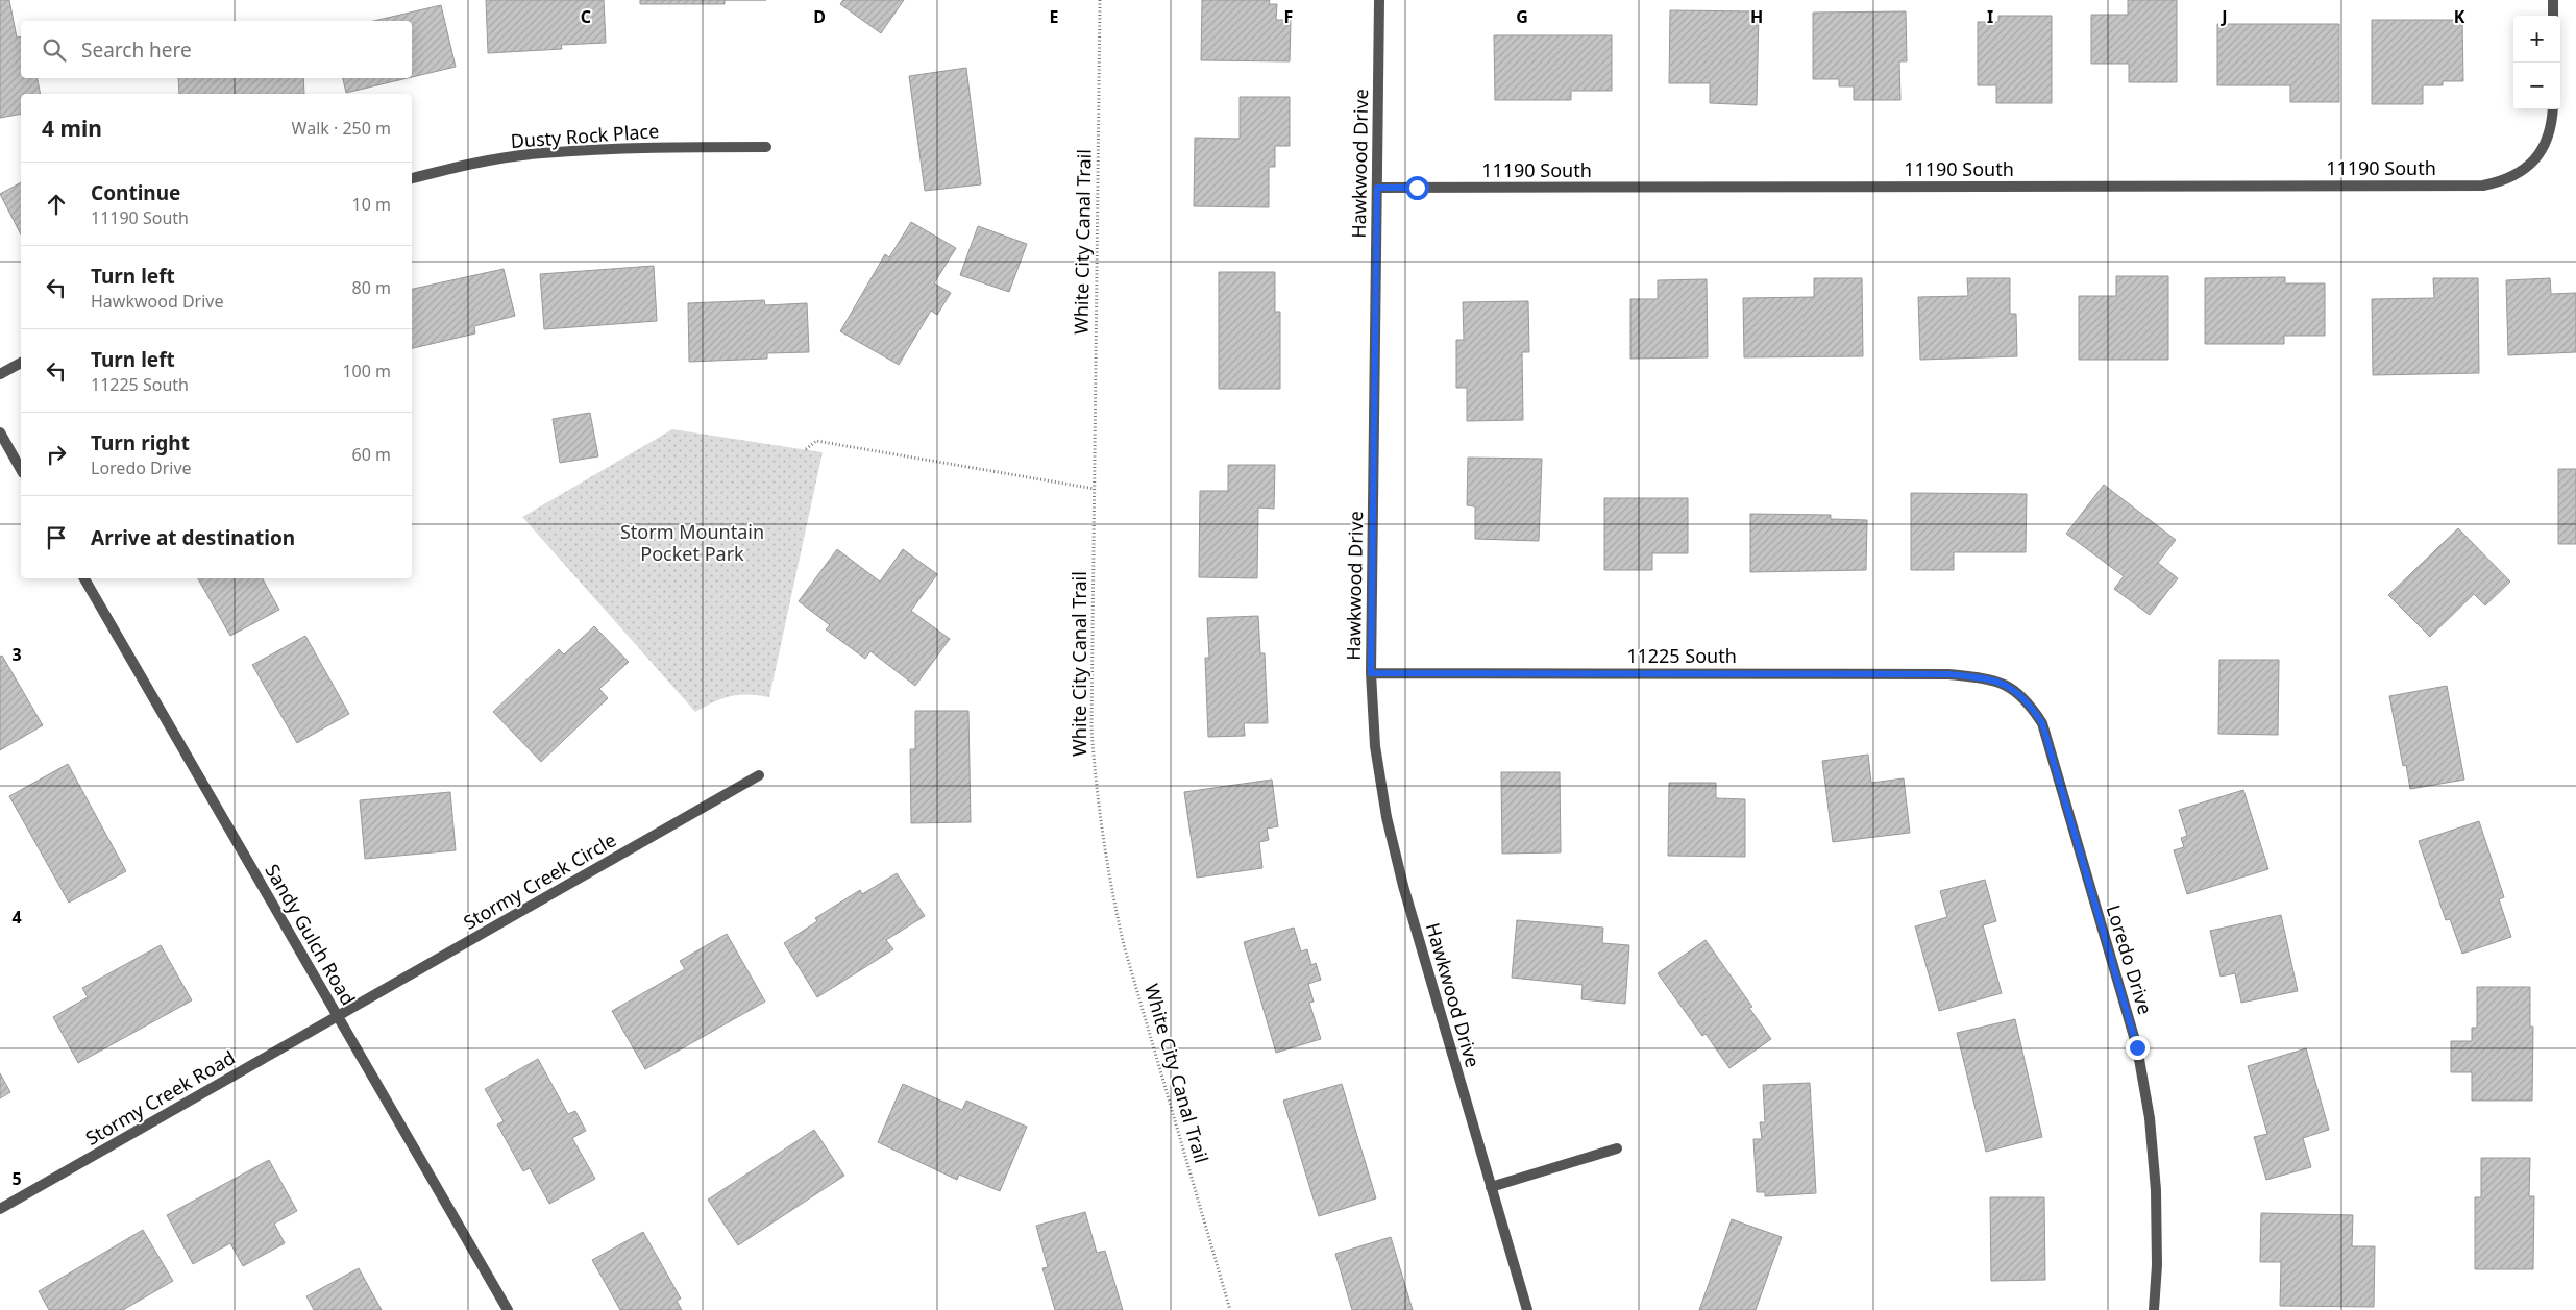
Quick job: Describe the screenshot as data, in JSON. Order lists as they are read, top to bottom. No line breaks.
{"streets":{"street":["Dusty Rock Place","Hawkwood Drive","11190 South","11225 South","Stormy Creek Circle","Sandy Gulch Road","Loredo Drive","Stormy Creek Road"],"path":["White City Canal Trail"]},"crossings":[["Hawkwood Drive","11190 South"],["Hawkwood Drive","11225 South"],["11225 South","Loredo Drive"],["Stormy Creek Circle","Sandy Gulch Road"],["Stormy Creek Circle","Stormy Creek Road"],["Sandy Gulch Road","Stormy Creek Road"]],"parks":["Storm Mountain Pocket Park"],"page":{"map_buttons":["+","−"],"search":"Search here","heading":["4 min","Walk · 250 m"],"list":[["Continue","11190 South","10 m"],["Turn left","Hawkwood Drive","80 m"],["Turn left","11225 South","100 m"],["Turn right","Loredo Drive","60 m"],"Arrive at destination"]},"grid":{"columns":["C","D","E","F","G","H","I","J","K"],"rows":["3","4","5"]}}
